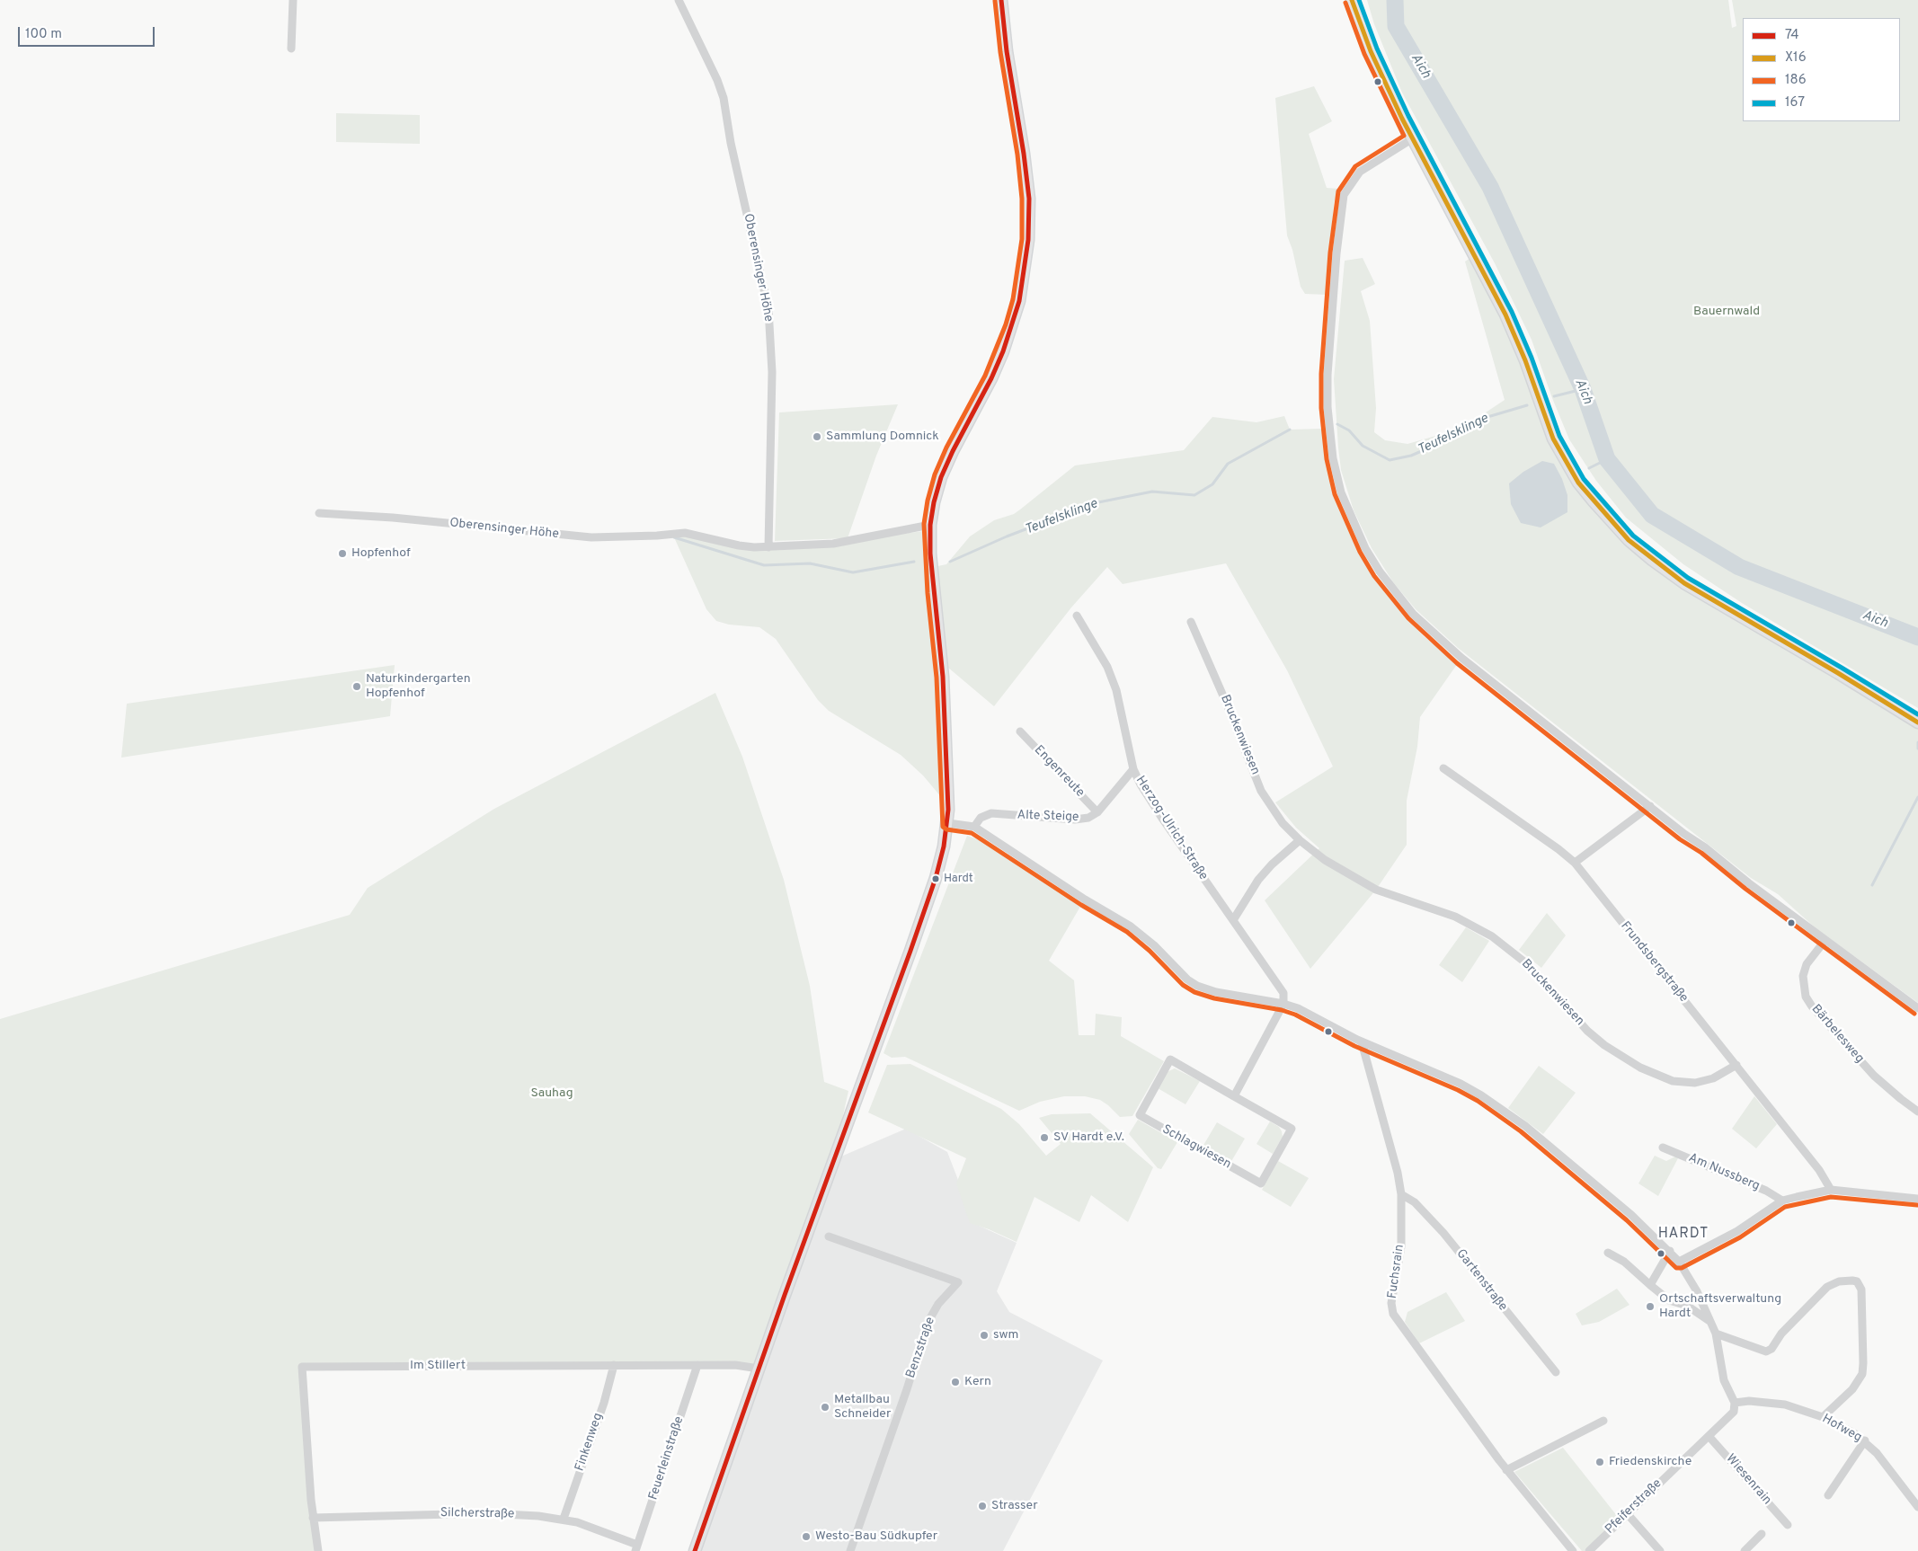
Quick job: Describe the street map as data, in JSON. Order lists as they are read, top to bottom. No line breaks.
{"streets":{"street":["Oberensinger Höhe","Bruckenwiesen","Engenreute","Alte Steige","Herzog-Ulrich-Straße","Frundsbergstraße","Bärbelesweg","Schlagwiesen","Am Nussberg","Fuchsrain","Gartenstraße","Benzstraße","Im Stillert","Hofweg","Finkenweg","Feuerleinstraße","Wiesenrain","Pfeiferstraße","Silcherstraße"]},"crossings":[["Bruckenwiesen","Frundsbergstraße"],["Engenreute","Alte Steige"],["Alte Steige","Herzog-Ulrich-Straße"],["Fuchsrain","Gartenstraße"],["Im Stillert","Finkenweg"],["Im Stillert","Feuerleinstraße"],["Im Stillert","Silcherstraße"],["Hofweg","Pfeiferstraße"],["Finkenweg","Silcherstraße"],["Feuerleinstraße","Silcherstraße"],["Wiesenrain","Pfeiferstraße"]],"districts":["HARDT"],"water":["Aich","Teufelsklinge"],"parks":["Bauernwald","Sauhag"],"places":["Sammlung Domnick","Hopfenhof","Naturkindergarten Hopfenhof","Hardt","SV Hardt e.V.","Ortschaftsverwaltung Hardt","swm","Kern","Metallbau Schneider","Friedenskirche","Strasser","Westo-Bau Südkupfer"],"lines":["transit line 74","transit line X16","transit line 167","transit line 186"],"legend":["74","X16","186","167"],"scale_bar":"100 m"}
